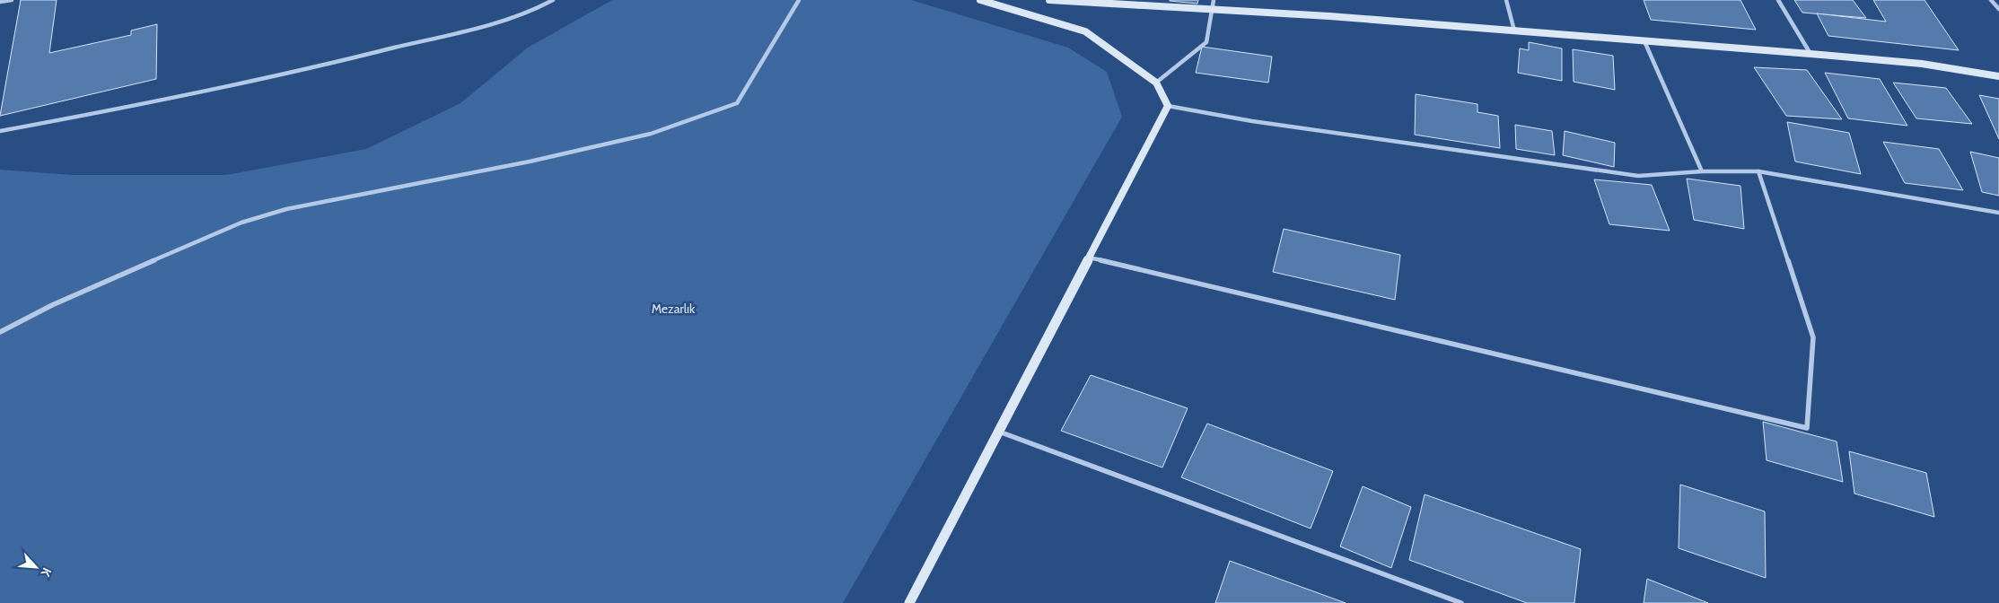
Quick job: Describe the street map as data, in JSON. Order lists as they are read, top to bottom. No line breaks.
{"parks":["Mezarlık"],"north":"bottom right"}
